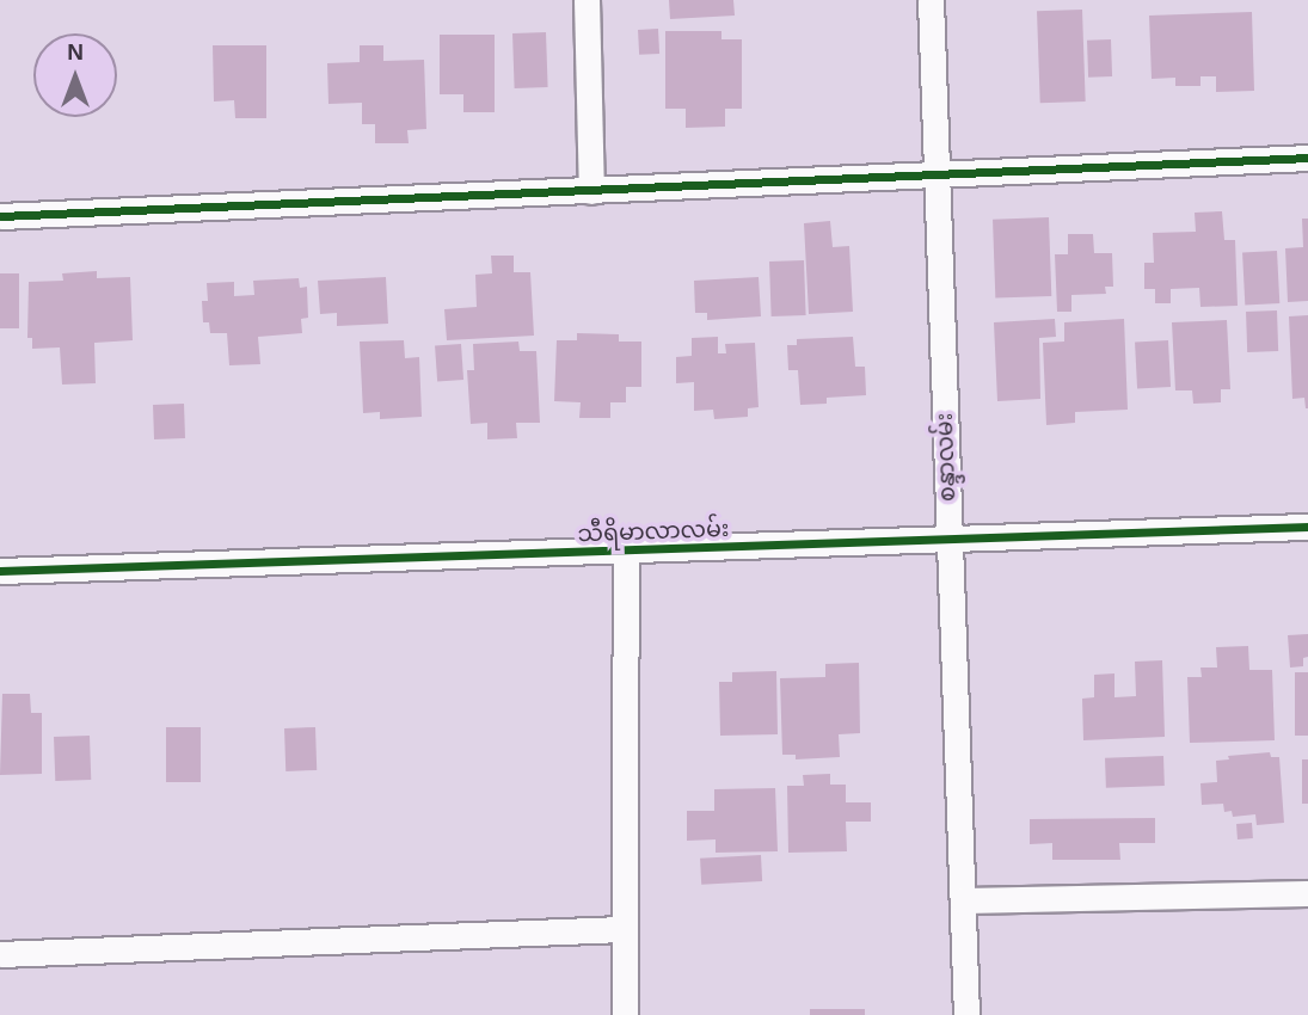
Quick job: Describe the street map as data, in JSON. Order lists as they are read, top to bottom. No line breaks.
{"streets":{"street":["စန္ဒာလမ်း","သီရိမာလာလမ်း"]},"crossings":[["စန္ဒာလမ်း","သီရိမာလာလမ်း"]],"north":"top"}
